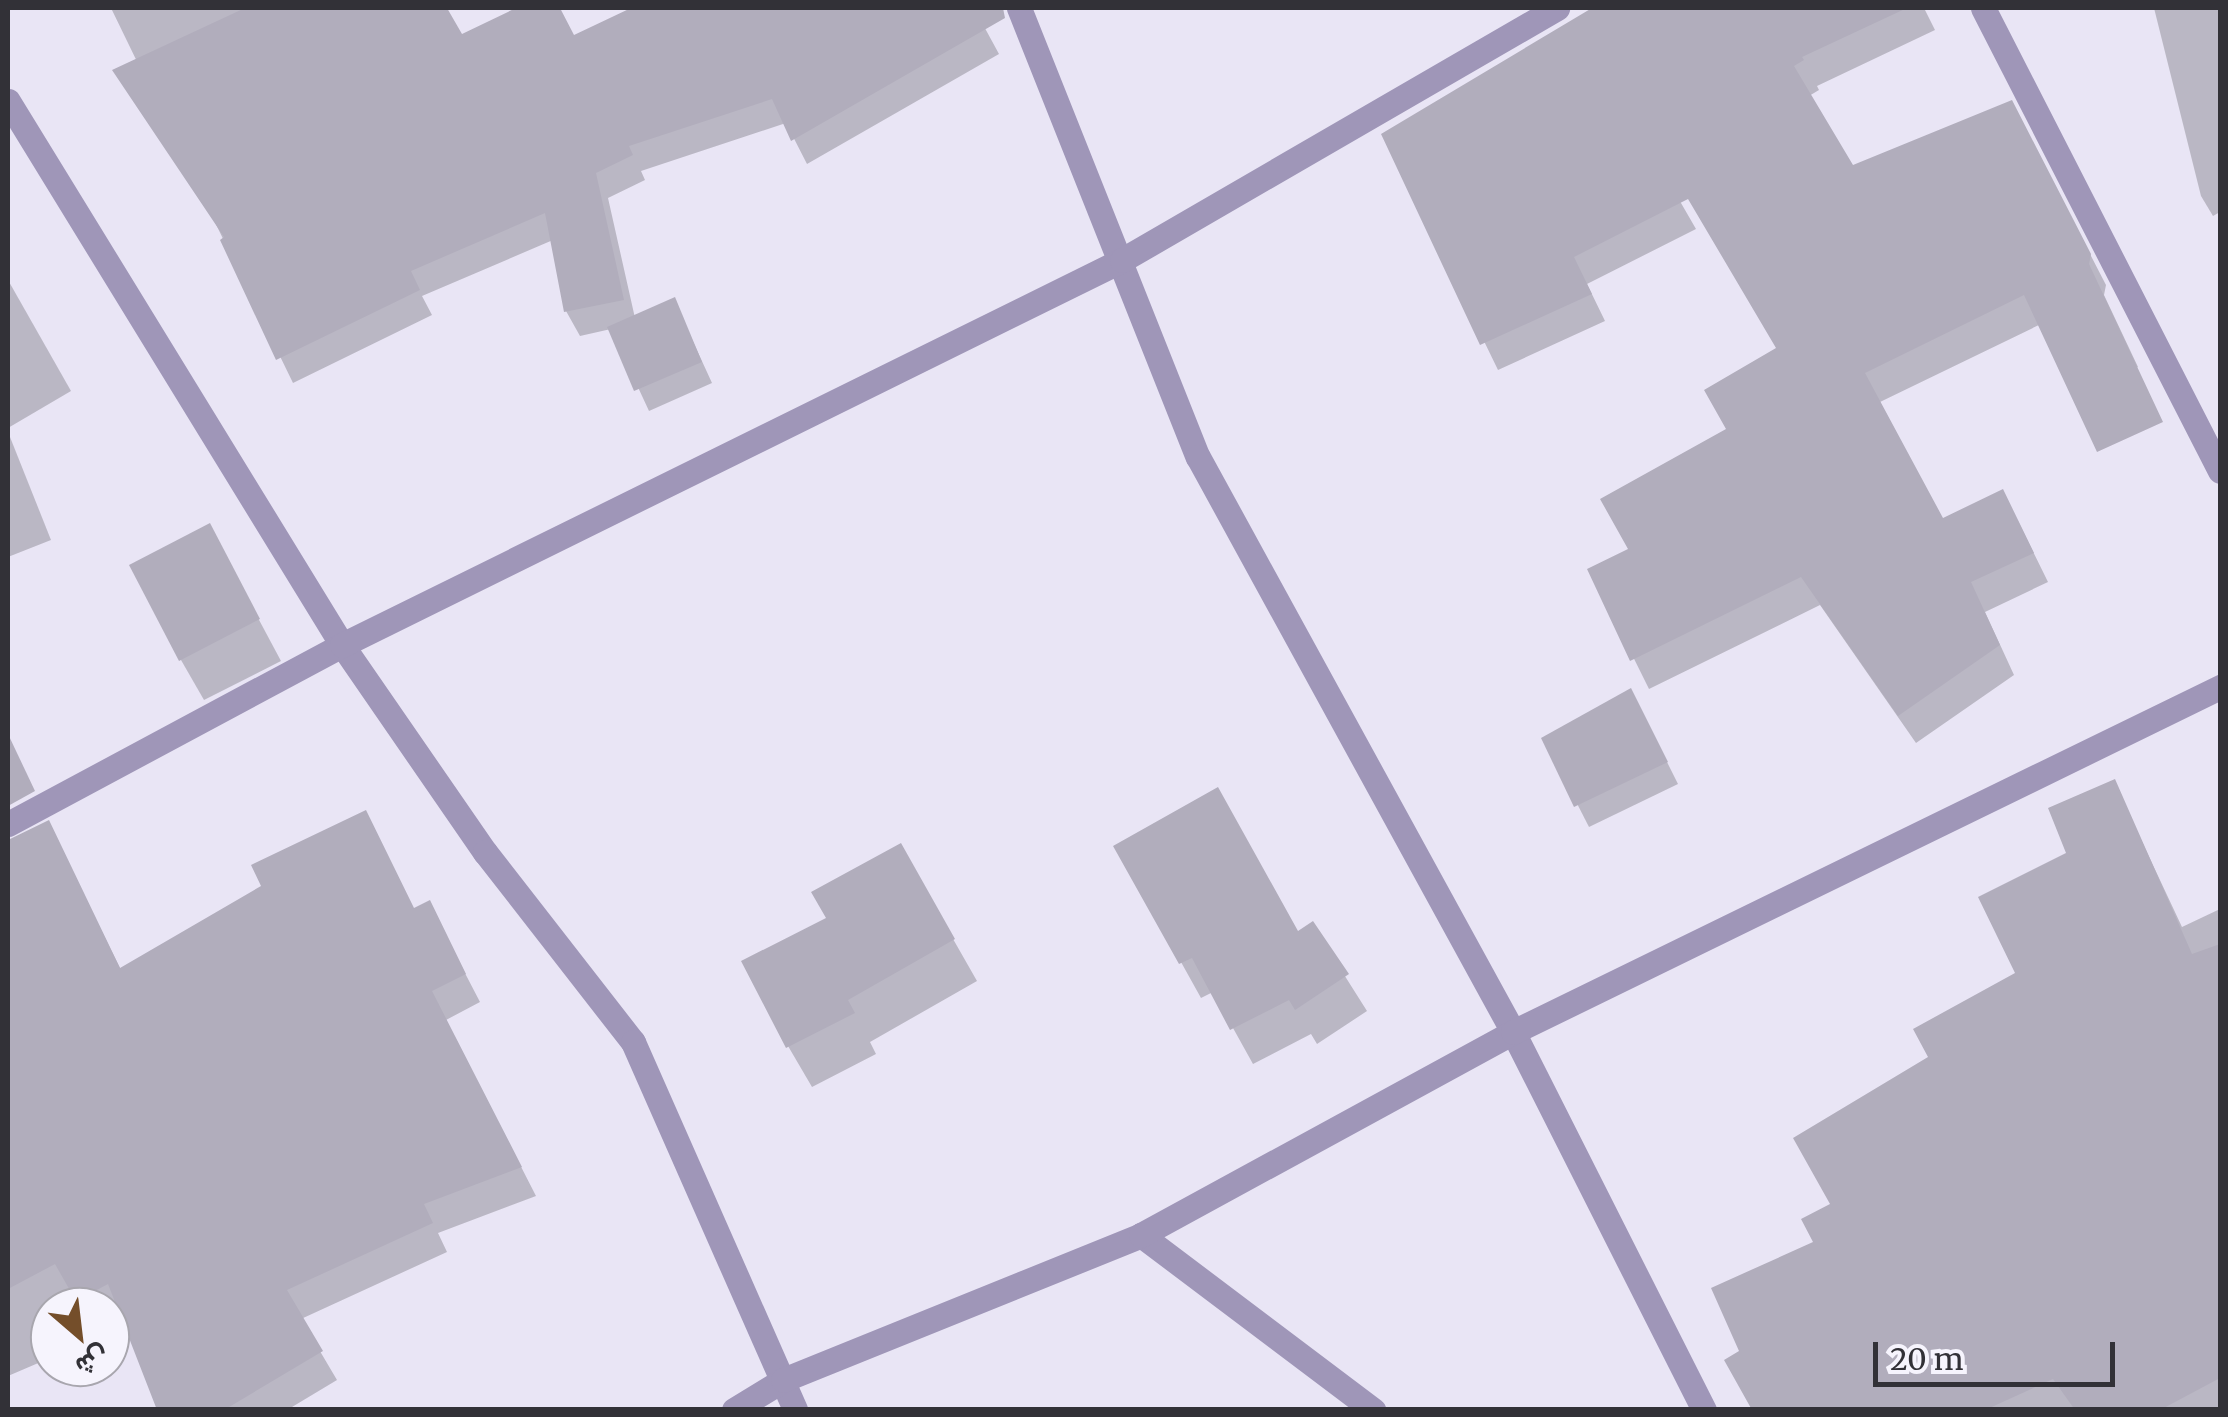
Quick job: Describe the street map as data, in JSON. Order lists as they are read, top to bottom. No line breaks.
{"scale_bar":"20 m","north":"bottom right"}
